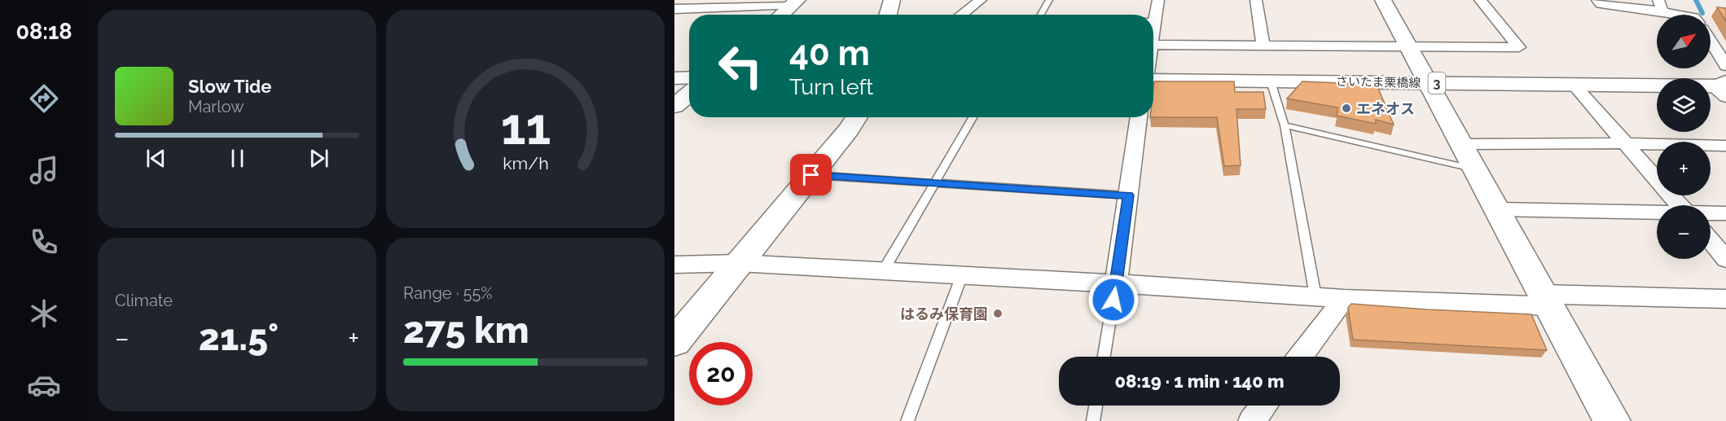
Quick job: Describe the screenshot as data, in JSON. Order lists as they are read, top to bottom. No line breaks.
{"streets":{"main road":["さいたま栗橋線","3"]},"places":["エネオス","はるみ保育園"],"north":"top right","page":{"tabs":"08:18","map_buttons":["+","−"],"turn":["40 m","Turn left"],"song":["Slow Tide","Marlow"],"tile":["Climate",["Range · 55%","275 km"]],"heat":["−","21.5°","+"],"limit":"20","trip":"08:19 · 1 min · 140 m","gauge":["11","km/h"]}}
